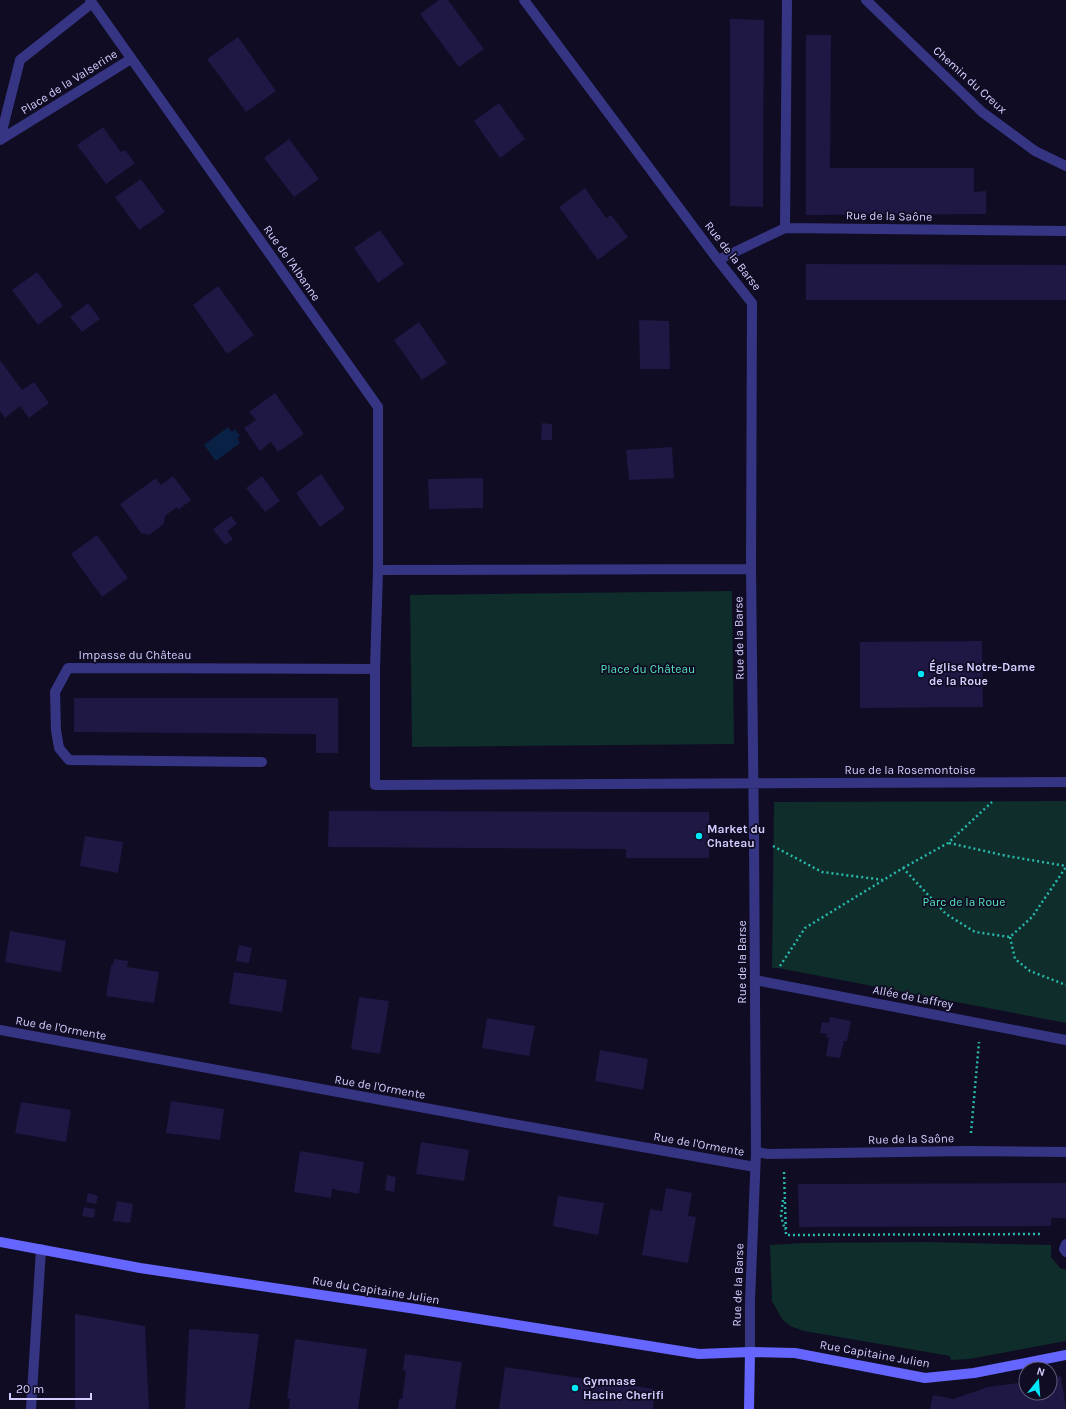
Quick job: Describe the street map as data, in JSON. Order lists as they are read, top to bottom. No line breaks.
{"streets":{"street":["Chemin du Creux","Place de la Valserine","Rue de la Saône","Rue de la Barse","Rue de l'Albanne","Impasse du Château","Rue de la Rosemontoise","Allée de Laffrey","Rue de l'Ormente","Rue du Capitaine Julien","Rue Capitaine Julien"]},"crossings":[["Place de la Valserine","Rue de l'Albanne"],["Rue de la Saône","Rue de la Barse"],["Rue de la Barse","Rue de la Rosemontoise"],["Rue de la Barse","Allée de Laffrey"],["Rue de la Barse","Rue de l'Ormente"],["Rue de la Barse","Rue du Capitaine Julien"],["Rue de la Barse","Rue Capitaine Julien"],["Rue du Capitaine Julien","Rue Capitaine Julien"]],"parks":["Place du Château","Parc de la Roue"],"places":["Église Notre-Dame de la Roue","Market du Chateau","Gymnase Hacine Cherifi"],"scale_bar":"20 m","north":"top"}
